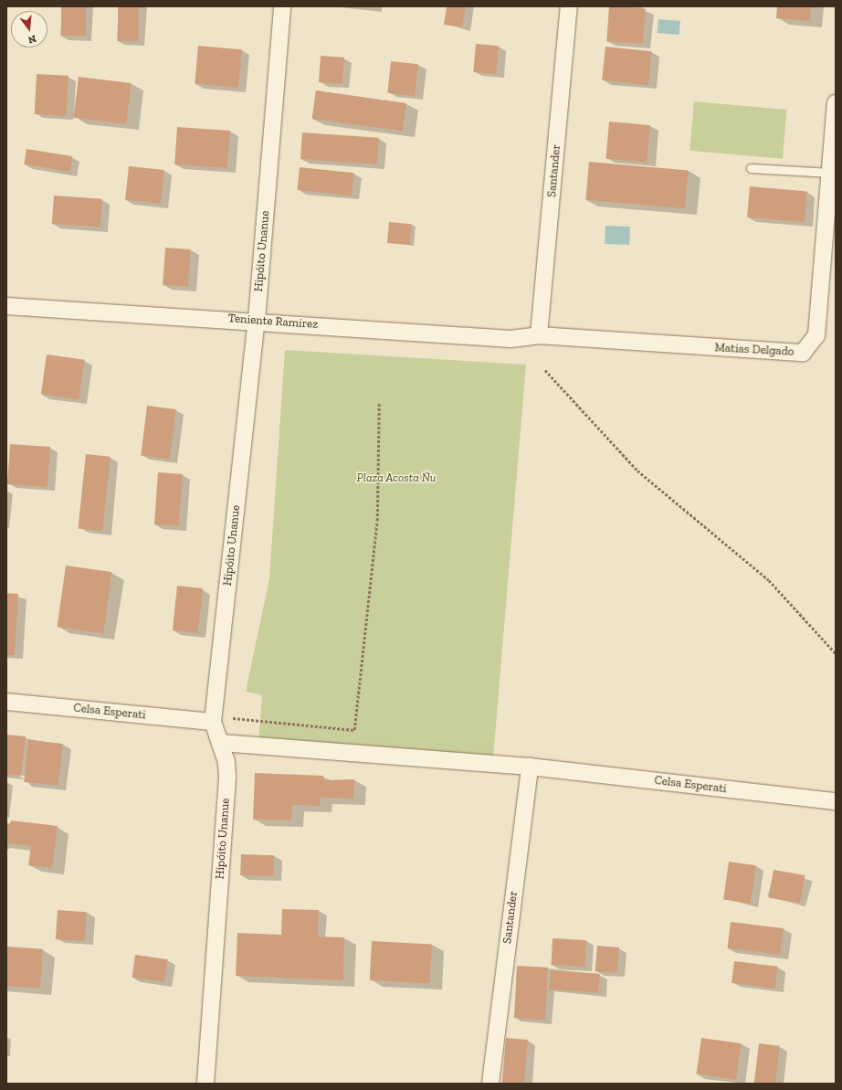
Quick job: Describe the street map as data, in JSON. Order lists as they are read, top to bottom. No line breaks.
{"streets":{"street":["Santander","Hipóito Unanue","Teniente Ramirez","Matias Delgado","Celsa Esperati"]},"crossings":[["Santander","Teniente Ramirez"],["Santander","Matias Delgado"],["Santander","Celsa Esperati"],["Hipóito Unanue","Teniente Ramirez"],["Hipóito Unanue","Celsa Esperati"],["Teniente Ramirez","Matias Delgado"]],"parks":["Plaza Acosta Ñu"],"north":"bottom"}
